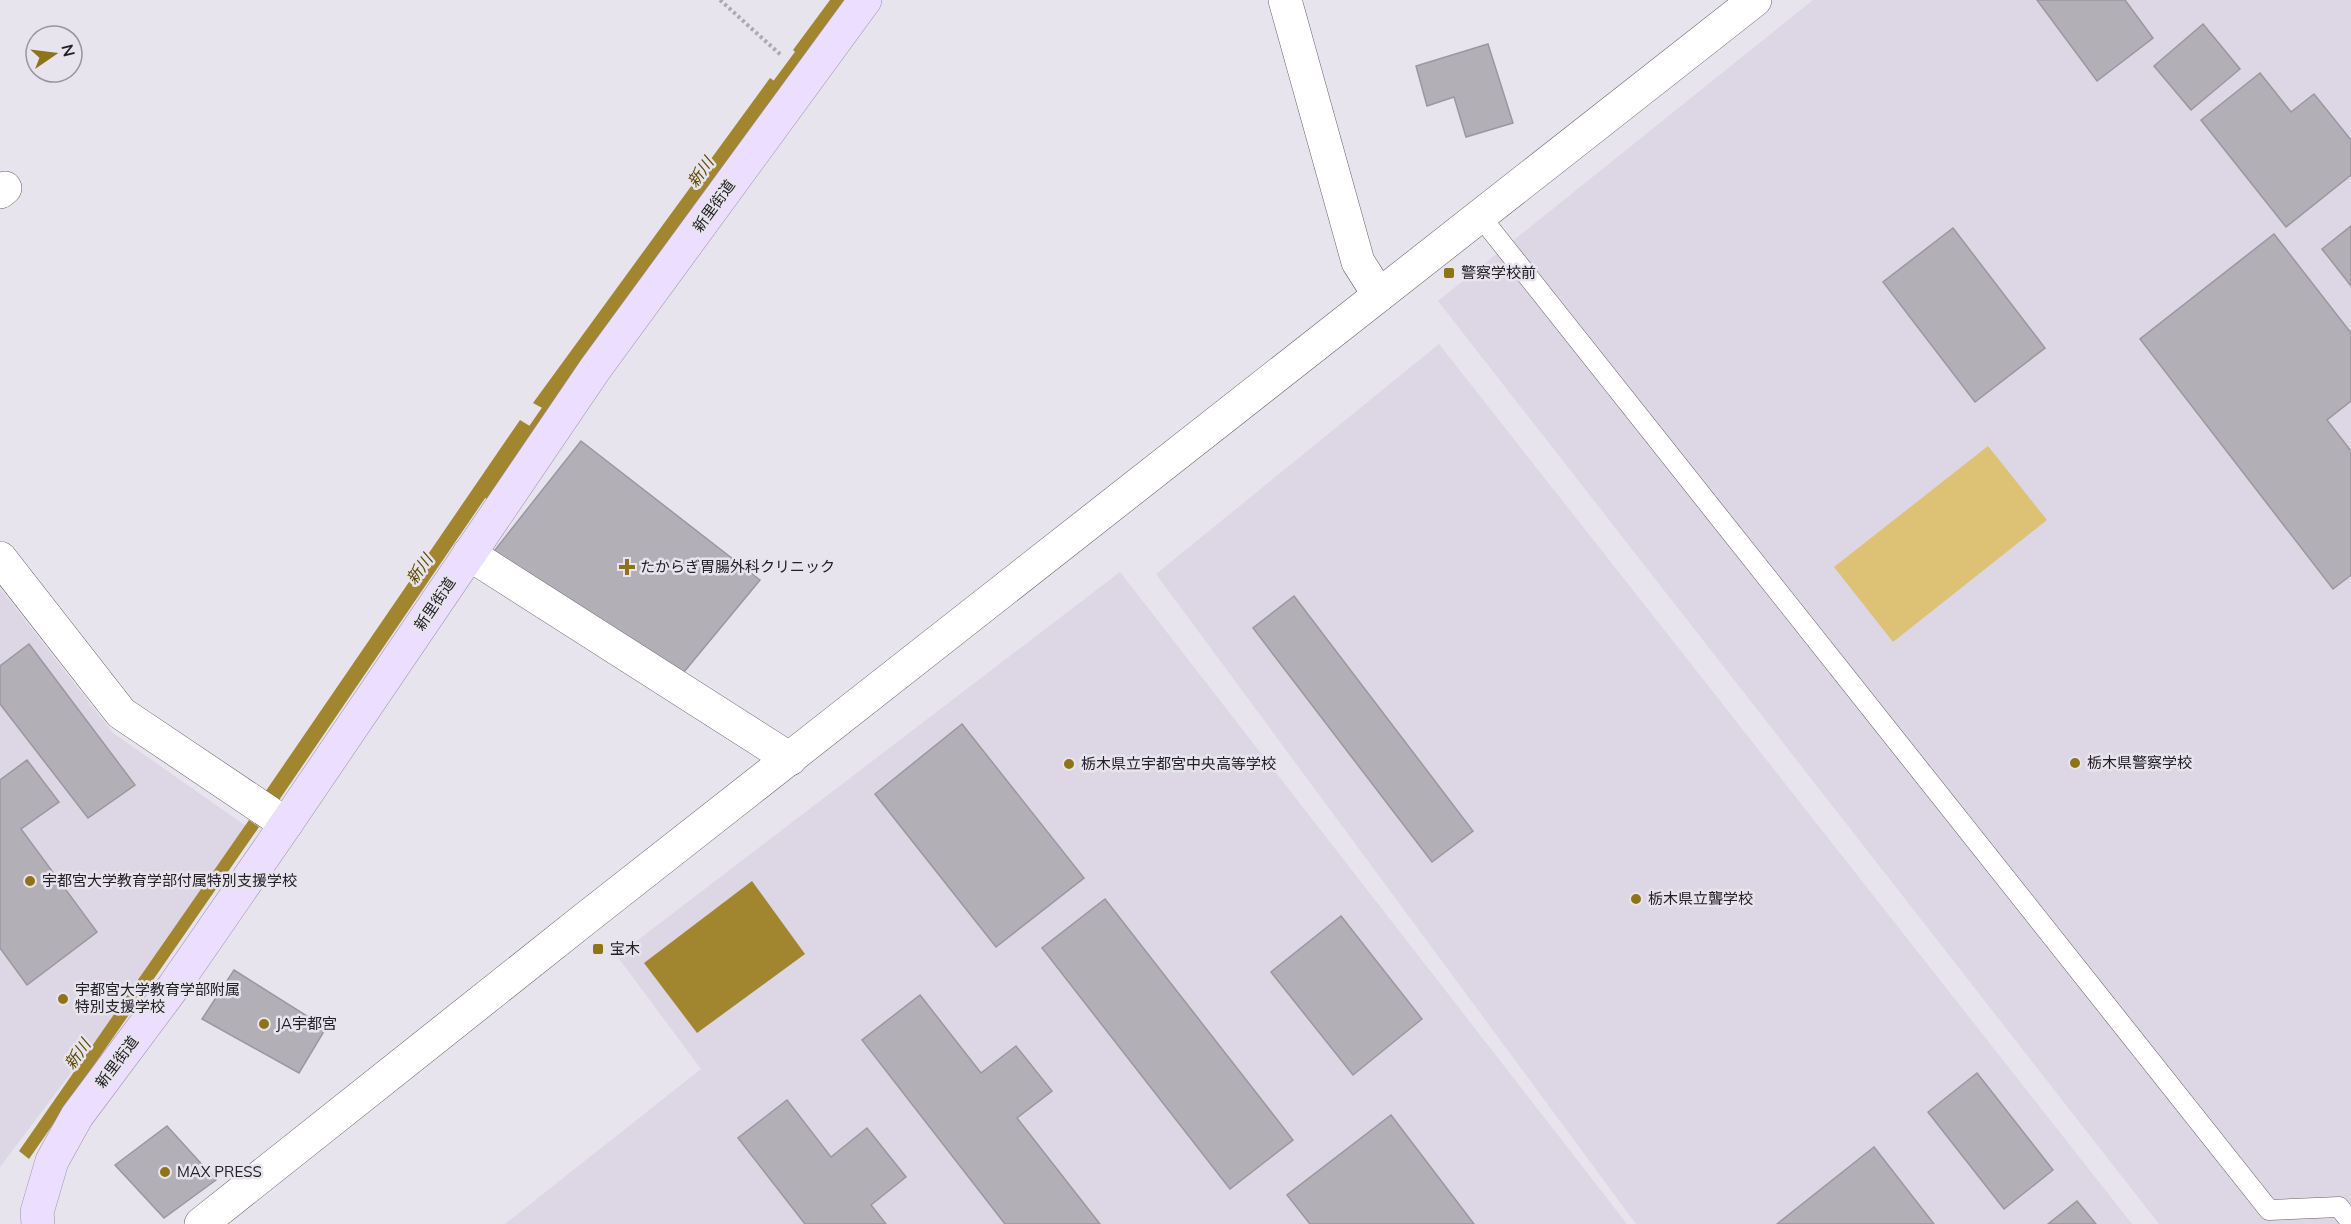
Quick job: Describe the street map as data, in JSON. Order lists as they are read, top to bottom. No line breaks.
{"streets":{"main road":["新里街道"]},"water":["新川"],"places":{"transit":["警察学校前","宝木"],"health":["たからぎ胃腸外科クリニック"],"other":["栃木県警察学校","栃木県立宇都宮中央高等学校","宇都宮大学教育学部付属特別支援学校","栃木県立聾学校","宇都宮大学教育学部附属 特別支援学校","JA宇都宮","MAX PRESS"]},"north":"right"}
